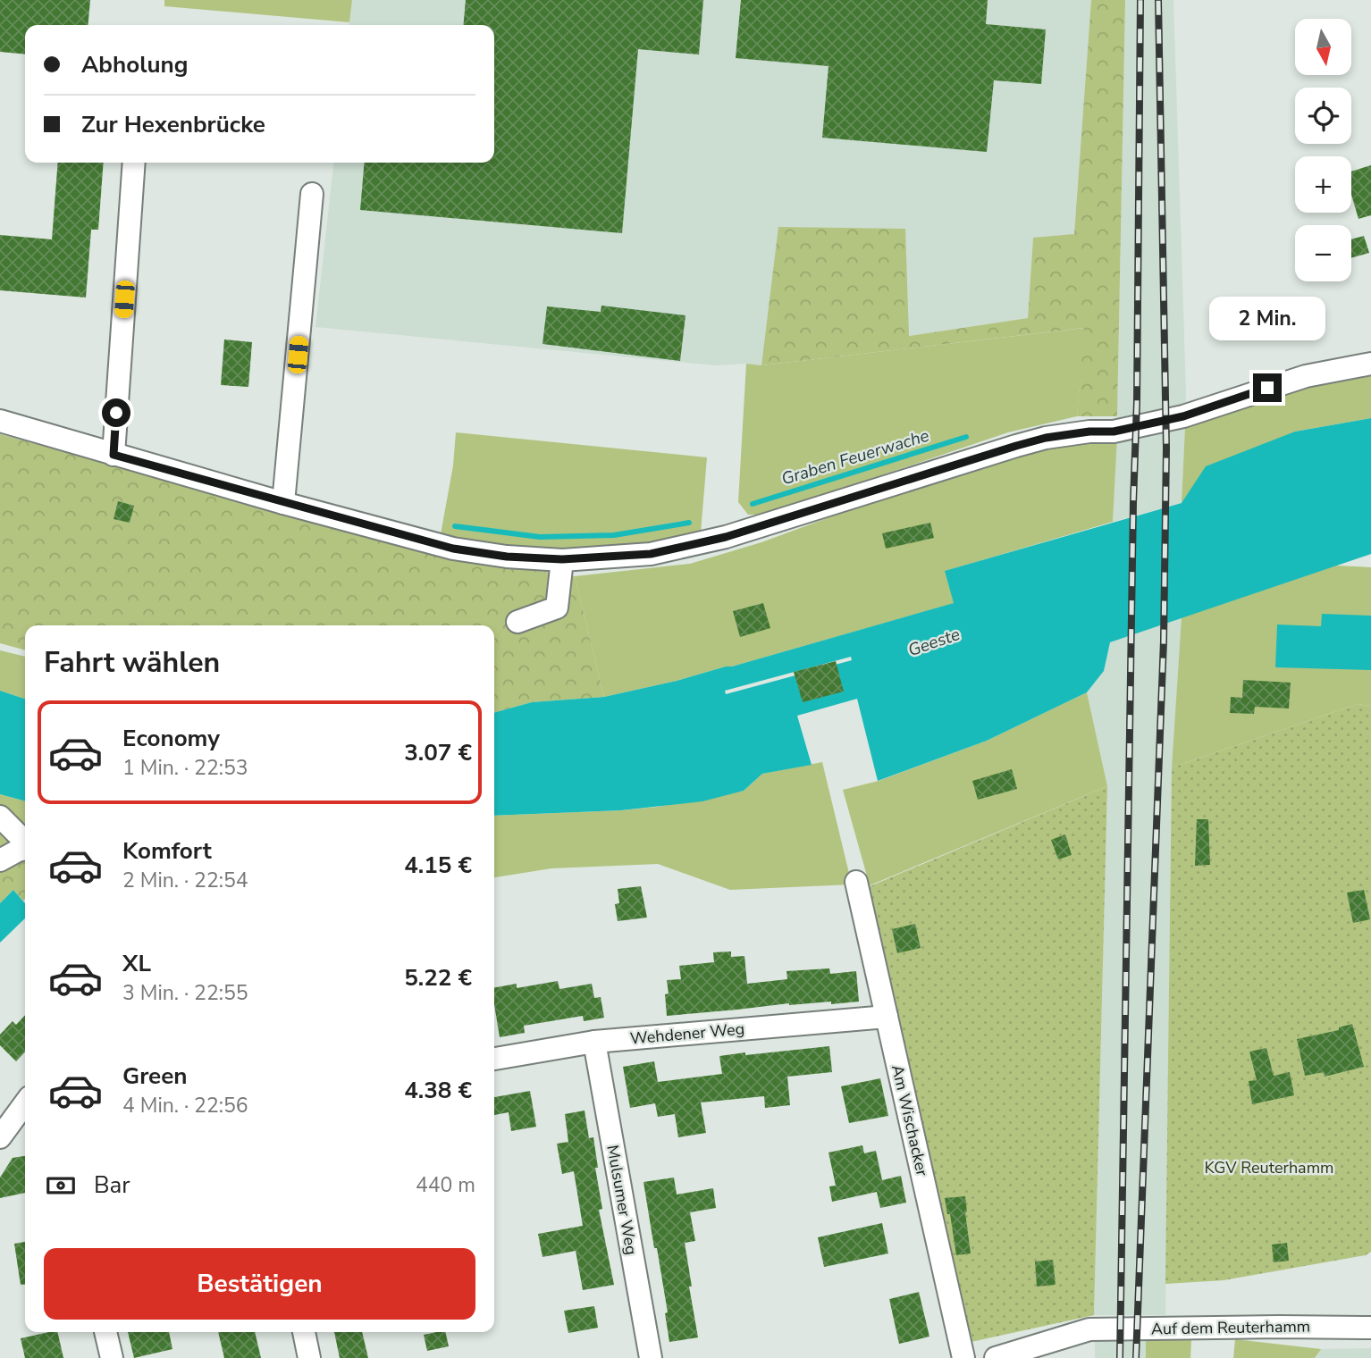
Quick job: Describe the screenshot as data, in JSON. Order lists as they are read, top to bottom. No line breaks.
{"streets":{"street":["Wehdener Weg","Am Wischacker","Mulsumer Weg","Auf dem Reuterhamm"]},"crossings":[["Wehdener Weg","Am Wischacker"],["Wehdener Weg","Mulsumer Weg"]],"water":["Graben Feuerwache","Geeste"],"parks":["KGV Reuterhamm"],"north":"bottom","page":{"map_buttons":["+","−"],"banner":["Abholung","Zur Hexenbrücke"],"bubble":"2 Min.","heading":"Fahrt wählen","list":[{"name":"Economy","note":"1 Min. · 22:53","value":"3.07 €"},{"name":"Komfort","note":"2 Min. · 22:54","value":"4.15 €"},{"name":"XL","note":"3 Min. · 22:55","value":"5.22 €"},{"name":"Green","note":"4 Min. · 22:56","value":"4.38 €"}],"pay":["Bar","440 m"],"buttons":"Bestätigen"}}
